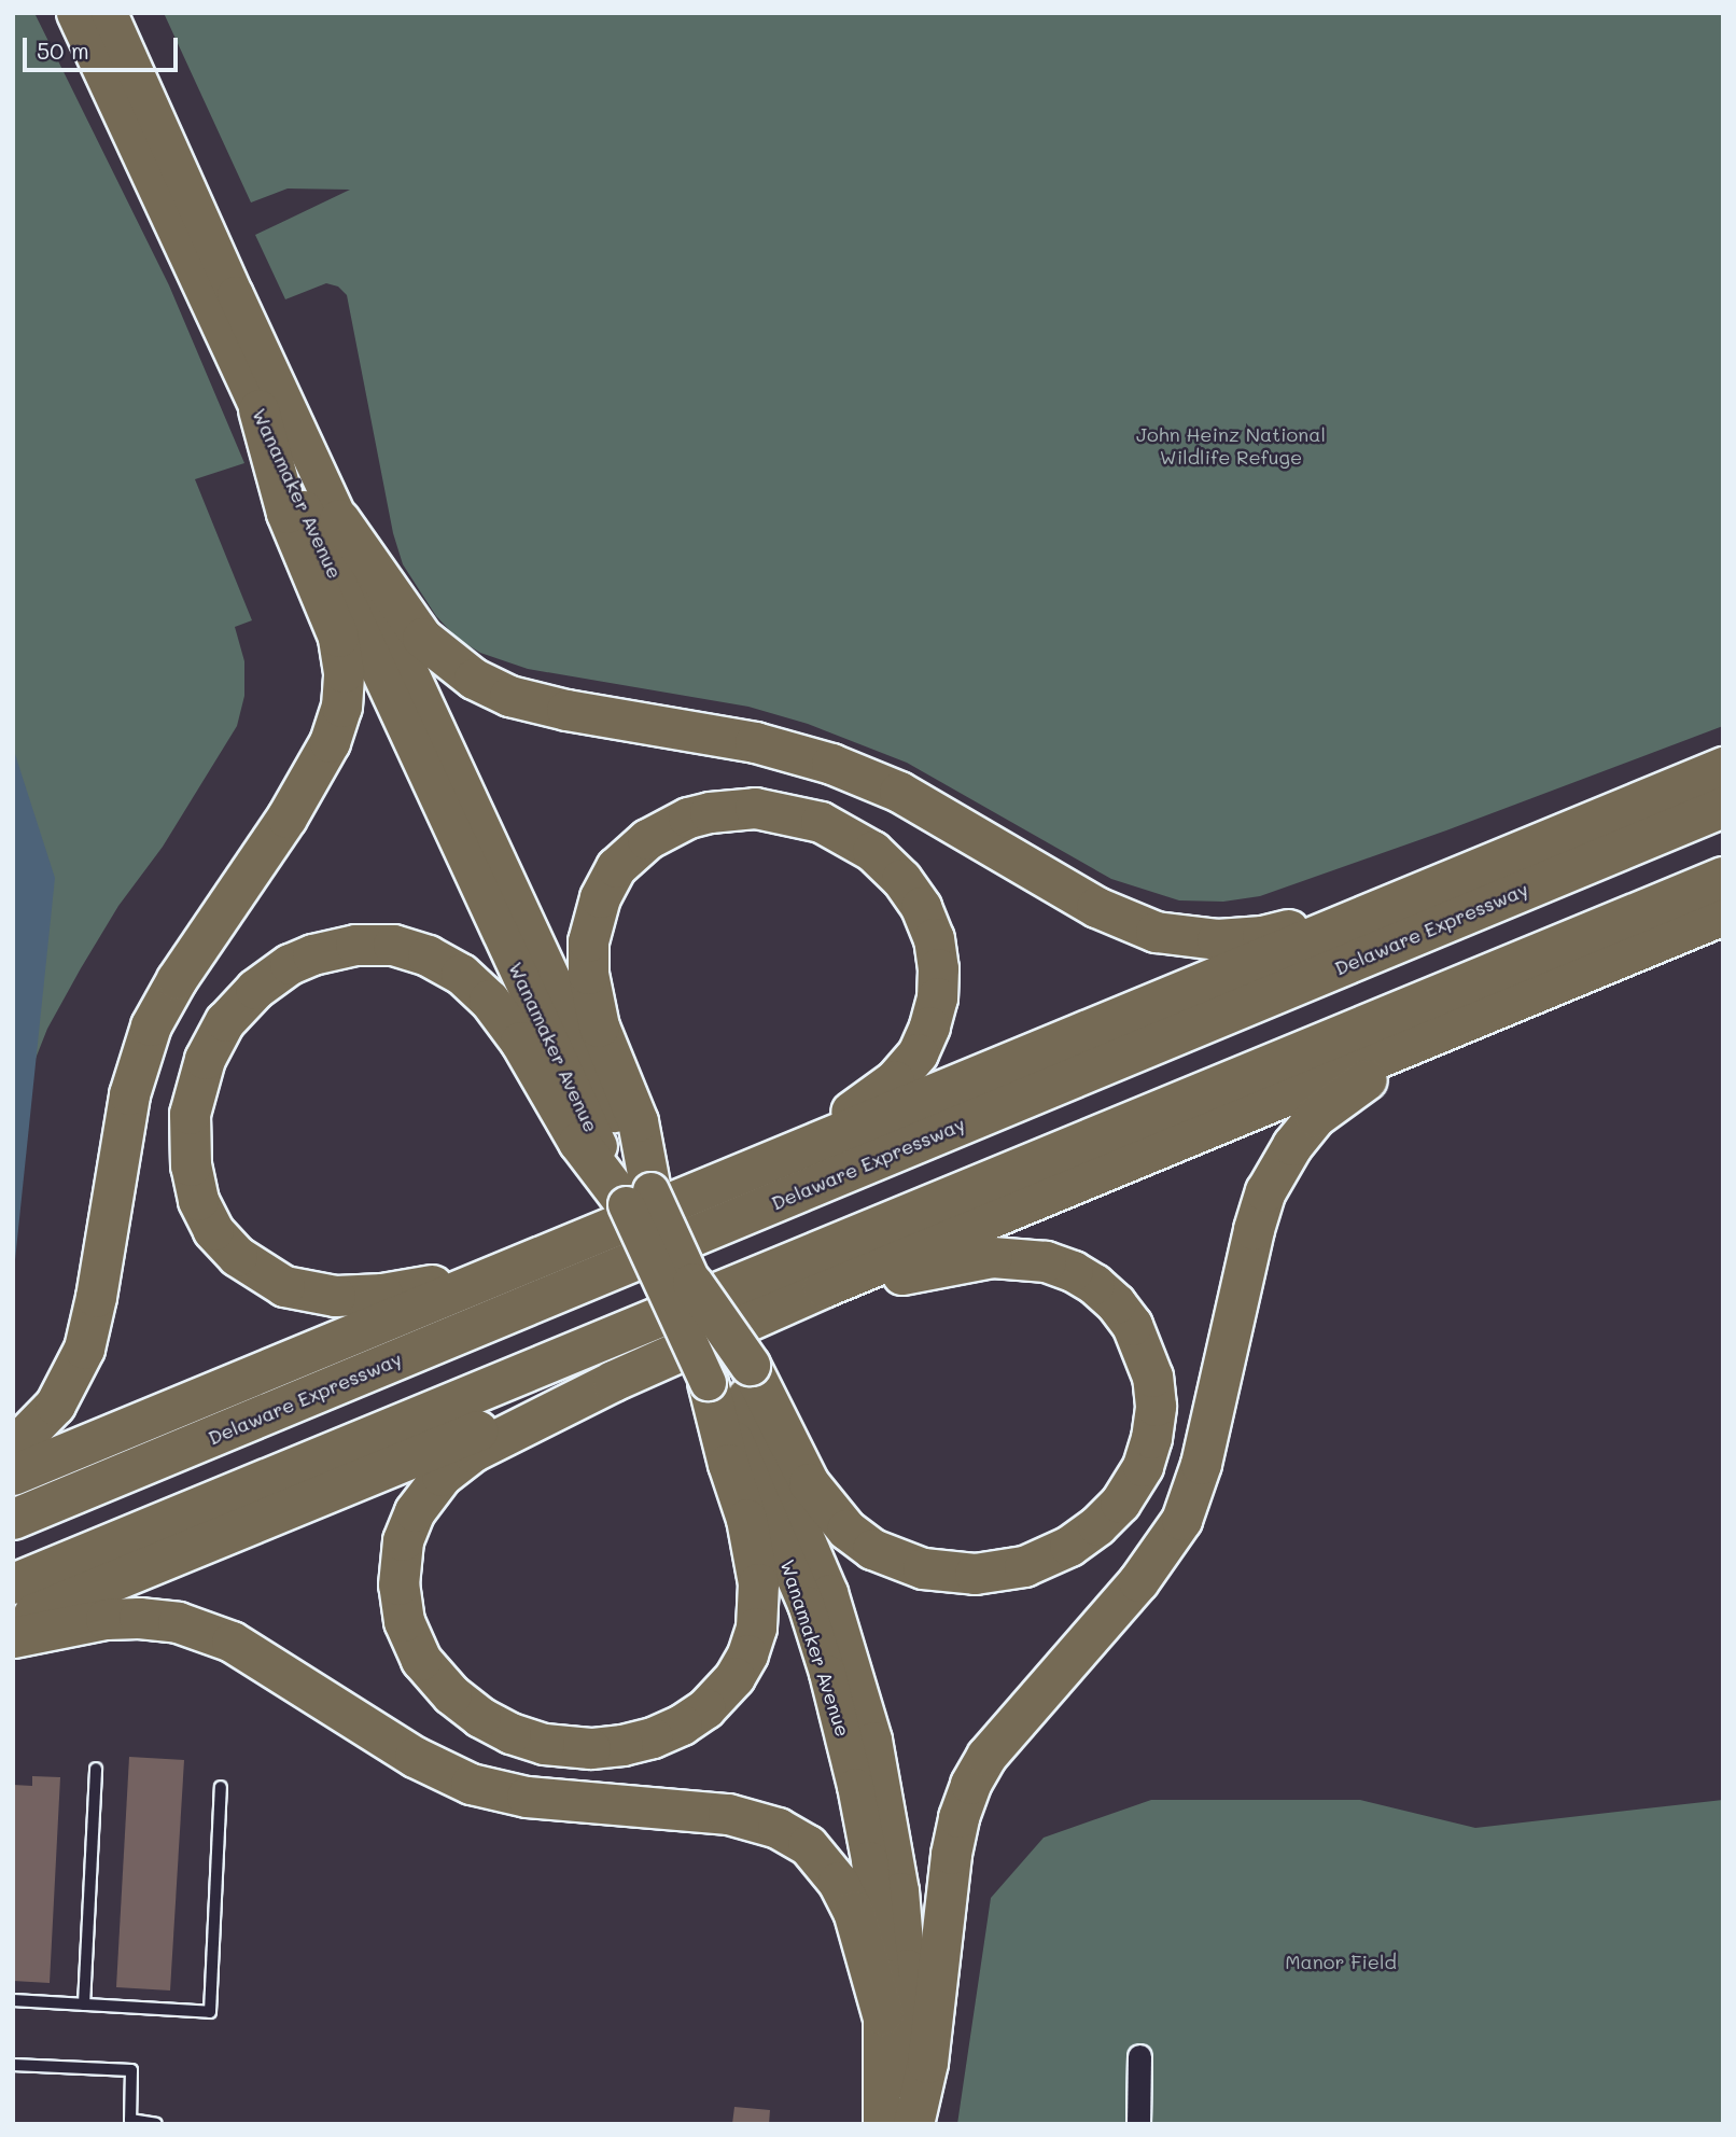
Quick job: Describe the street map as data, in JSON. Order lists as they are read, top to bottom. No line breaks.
{"streets":{"highway":["Delaware Expressway"],"main road":["Wanamaker Avenue"]},"parks":["John Heinz National Wildlife Refuge","Manor Field"],"scale_bar":"50 m"}
